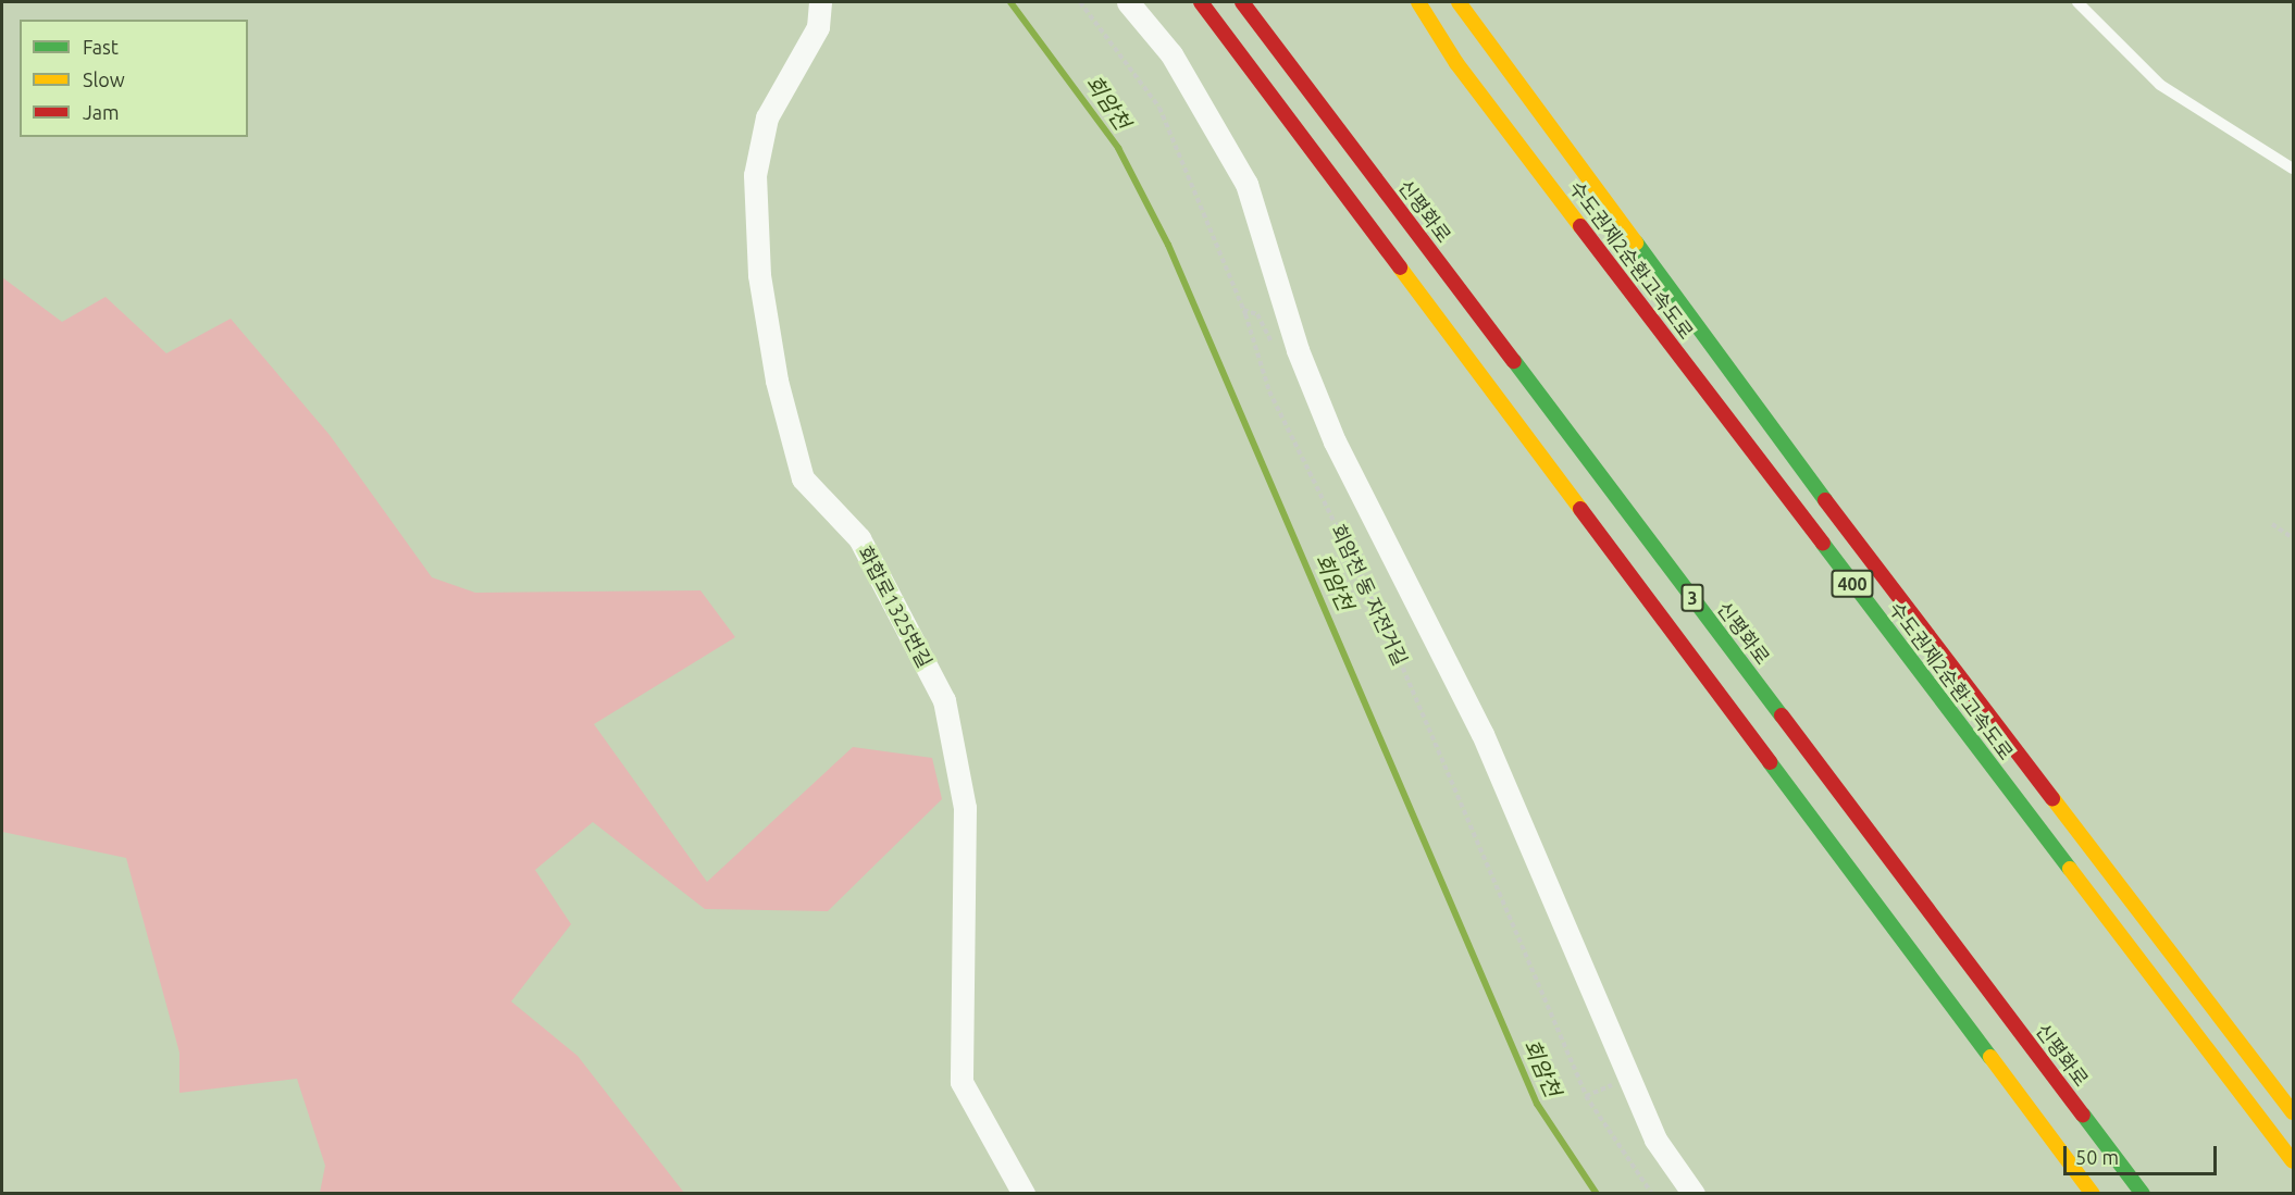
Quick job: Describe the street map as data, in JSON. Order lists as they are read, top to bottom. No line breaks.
{"streets":{"highway":["신평화로","수도권제2순환고속도로","400","3"],"street":["화합로1325번길"],"path":["회암천 동 자전거길"]},"water":["회암천"],"legend":["Fast","Slow","Jam"],"scale_bar":"50 m"}
